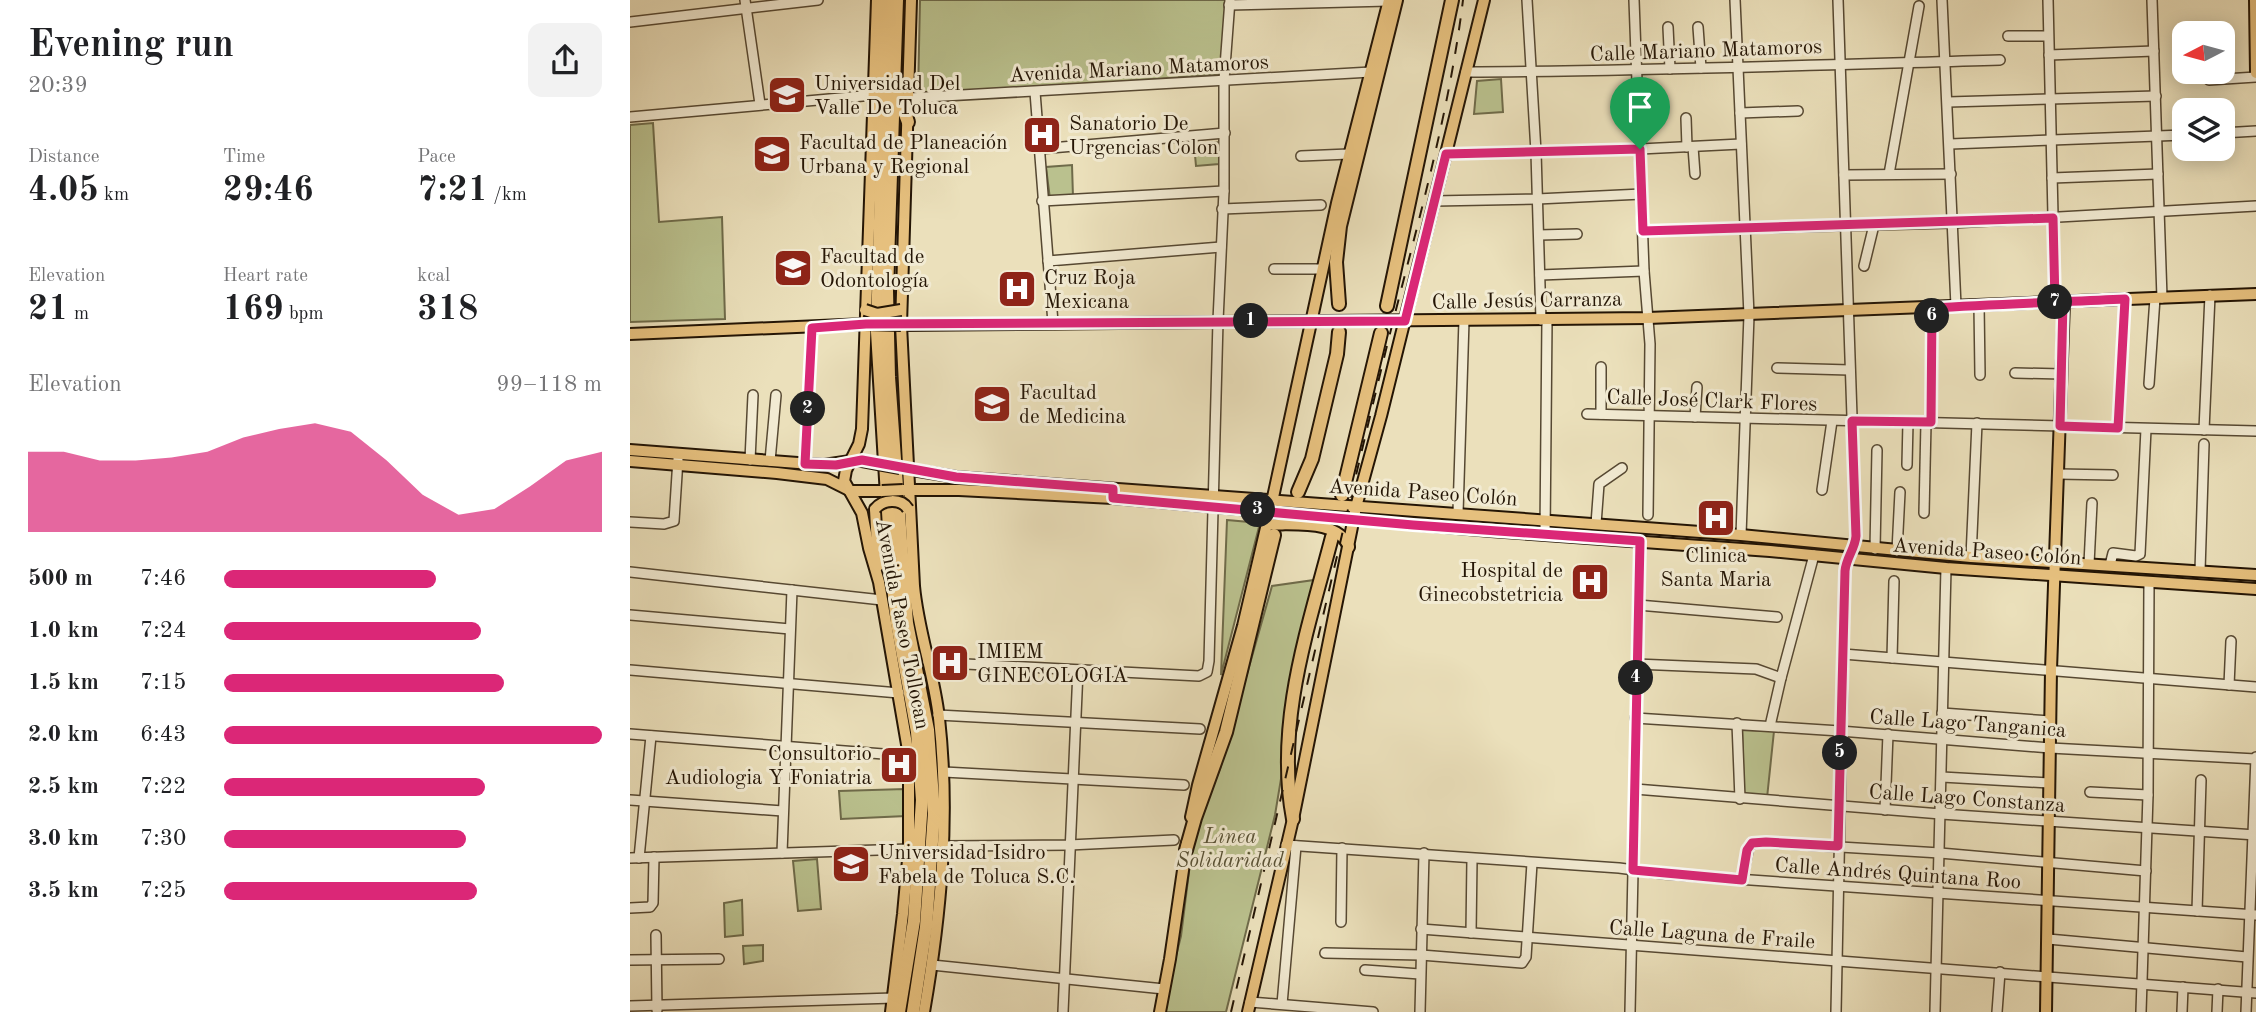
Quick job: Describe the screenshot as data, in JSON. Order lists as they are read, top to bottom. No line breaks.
{"streets":{"highway":["Avenida Paseo Tollocan"],"main road":["Calle Jesús Carranza","Avenida Paseo Colón"],"street":["Calle Mariano Matamoros","Avenida Mariano Matamoros","Calle José Clark Flores","Calle Lago Tanganica","Calle Lago Constanza","Calle Andrés Quintana Roo","Calle Laguna de Fraile"]},"crossings":[["Avenida Mariano Matamoros","Avenida Paseo Tollocan"],["Calle Jesús Carranza","Avenida Paseo Tollocan"],["Avenida Paseo Colón","Avenida Paseo Tollocan"]],"parks":["Linea Solidaridad"],"places":{"school or university":["Universidad Del Valle De Toluca","Facultad de Planeación Urbana y Regional","Facultad de Odontología","Facultad de Medicina","Universidad Isidro Fabela de Toluca S.C."],"hospital":["Sanatorio De Urgencias Colon","Cruz Roja Mexicana","Clinica Santa Maria","Hospital de Ginecobstetricia","IMIEM GINECOLOGIA","Consultorio Audiologia Y Foniatria"]},"north":"left","page":{"heading":["Evening run","20:39"],"stats":[["Distance","4.05 km"],["Time","29:46"],["Pace","7:21 /km"],["Elevation","21 m"],["Heart rate","169 bpm"],["kcal","318"]],"pins":["7","6","1","2","3","4","5"],"chart":["Elevation","99–118 m"],"list":[{"name":"500 m","note":"7:46"},{"name":"1.0 km","note":"7:24"},{"name":"1.5 km","note":"7:15"},{"name":"2.0 km","note":"6:43"},{"name":"2.5 km","note":"7:22"},{"name":"3.0 km","note":"7:30"},{"name":"3.5 km","note":"7:25"}]}}
